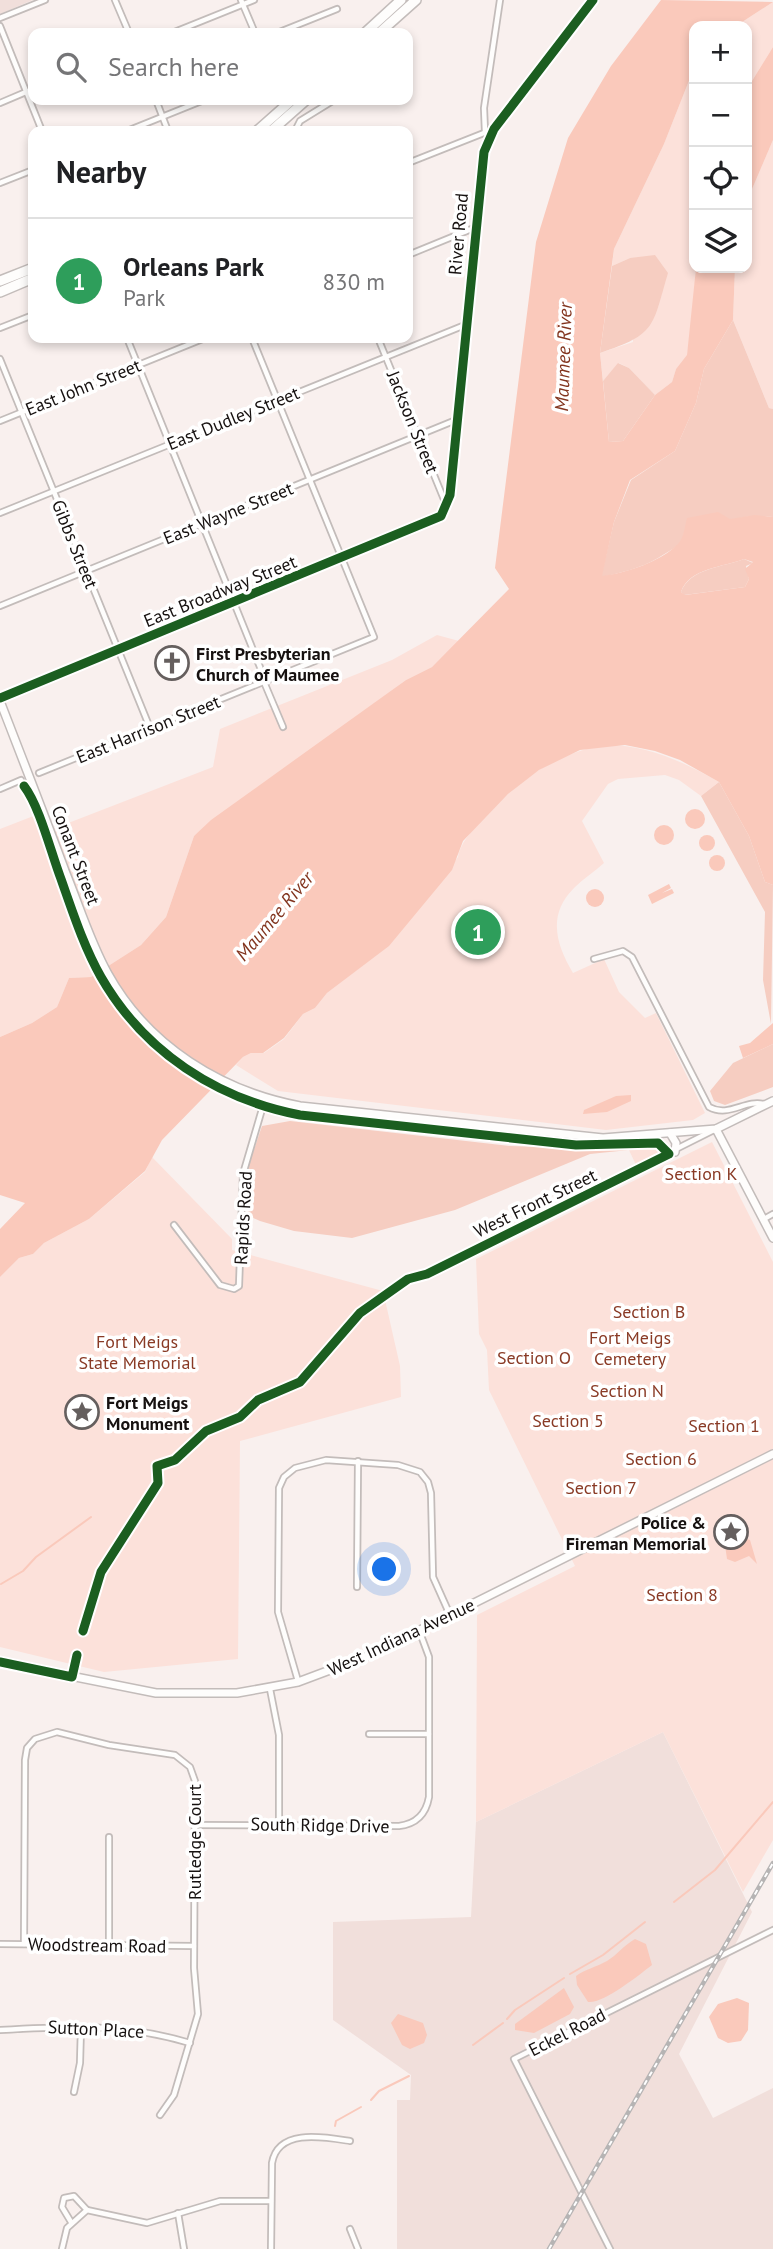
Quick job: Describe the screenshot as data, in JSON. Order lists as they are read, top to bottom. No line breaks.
{"streets":{"main road":["River Road","East Broadway Street","Conant Street","West Front Street","West Indiana Avenue"],"street":["East John Street","East Dudley Street","Jackson Street","East Wayne Street","Gibbs Street","East Harrison Street","Rapids Road","South Ridge Drive","Rutledge Court","Woodstream Road","Sutton Place","Eckel Road"]},"crossings":[["River Road","East Dudley Street"],["River Road","Jackson Street"],["River Road","East Wayne Street"],["River Road","East Broadway Street"],["East John Street","Gibbs Street"],["East Dudley Street","Jackson Street"],["East Dudley Street","Gibbs Street"],["Jackson Street","East Wayne Street"],["Jackson Street","East Broadway Street"],["East Wayne Street","Gibbs Street"],["Gibbs Street","East Broadway Street"],["Gibbs Street","East Harrison Street"],["East Broadway Street","East Harrison Street"],["East Broadway Street","Conant Street"],["Conant Street","West Front Street"],["Conant Street","Rapids Road"],["West Indiana Avenue","South Ridge Drive"],["South Ridge Drive","Rutledge Court"],["Rutledge Court","Woodstream Road"],["Rutledge Court","Sutton Place"]],"water":["Maumee River"],"parks":["Section K","Section B","Fort Meigs Cemetery","Fort Meigs State Memorial","Section O","Section N","Section 5","Section 1","Section 6","Section 7","Section 8"],"places":{"church":["First Presbyterian Church of Maumee"],"place":["Fort Meigs Monument","Police & Fireman Memorial"]},"page":{"map_buttons":["+","−"],"search":"Search here","heading":"Nearby","list":[{"mark":"1","name":"Orleans Park","note":"Park","value":"830 m"}],"pins":"1"}}
